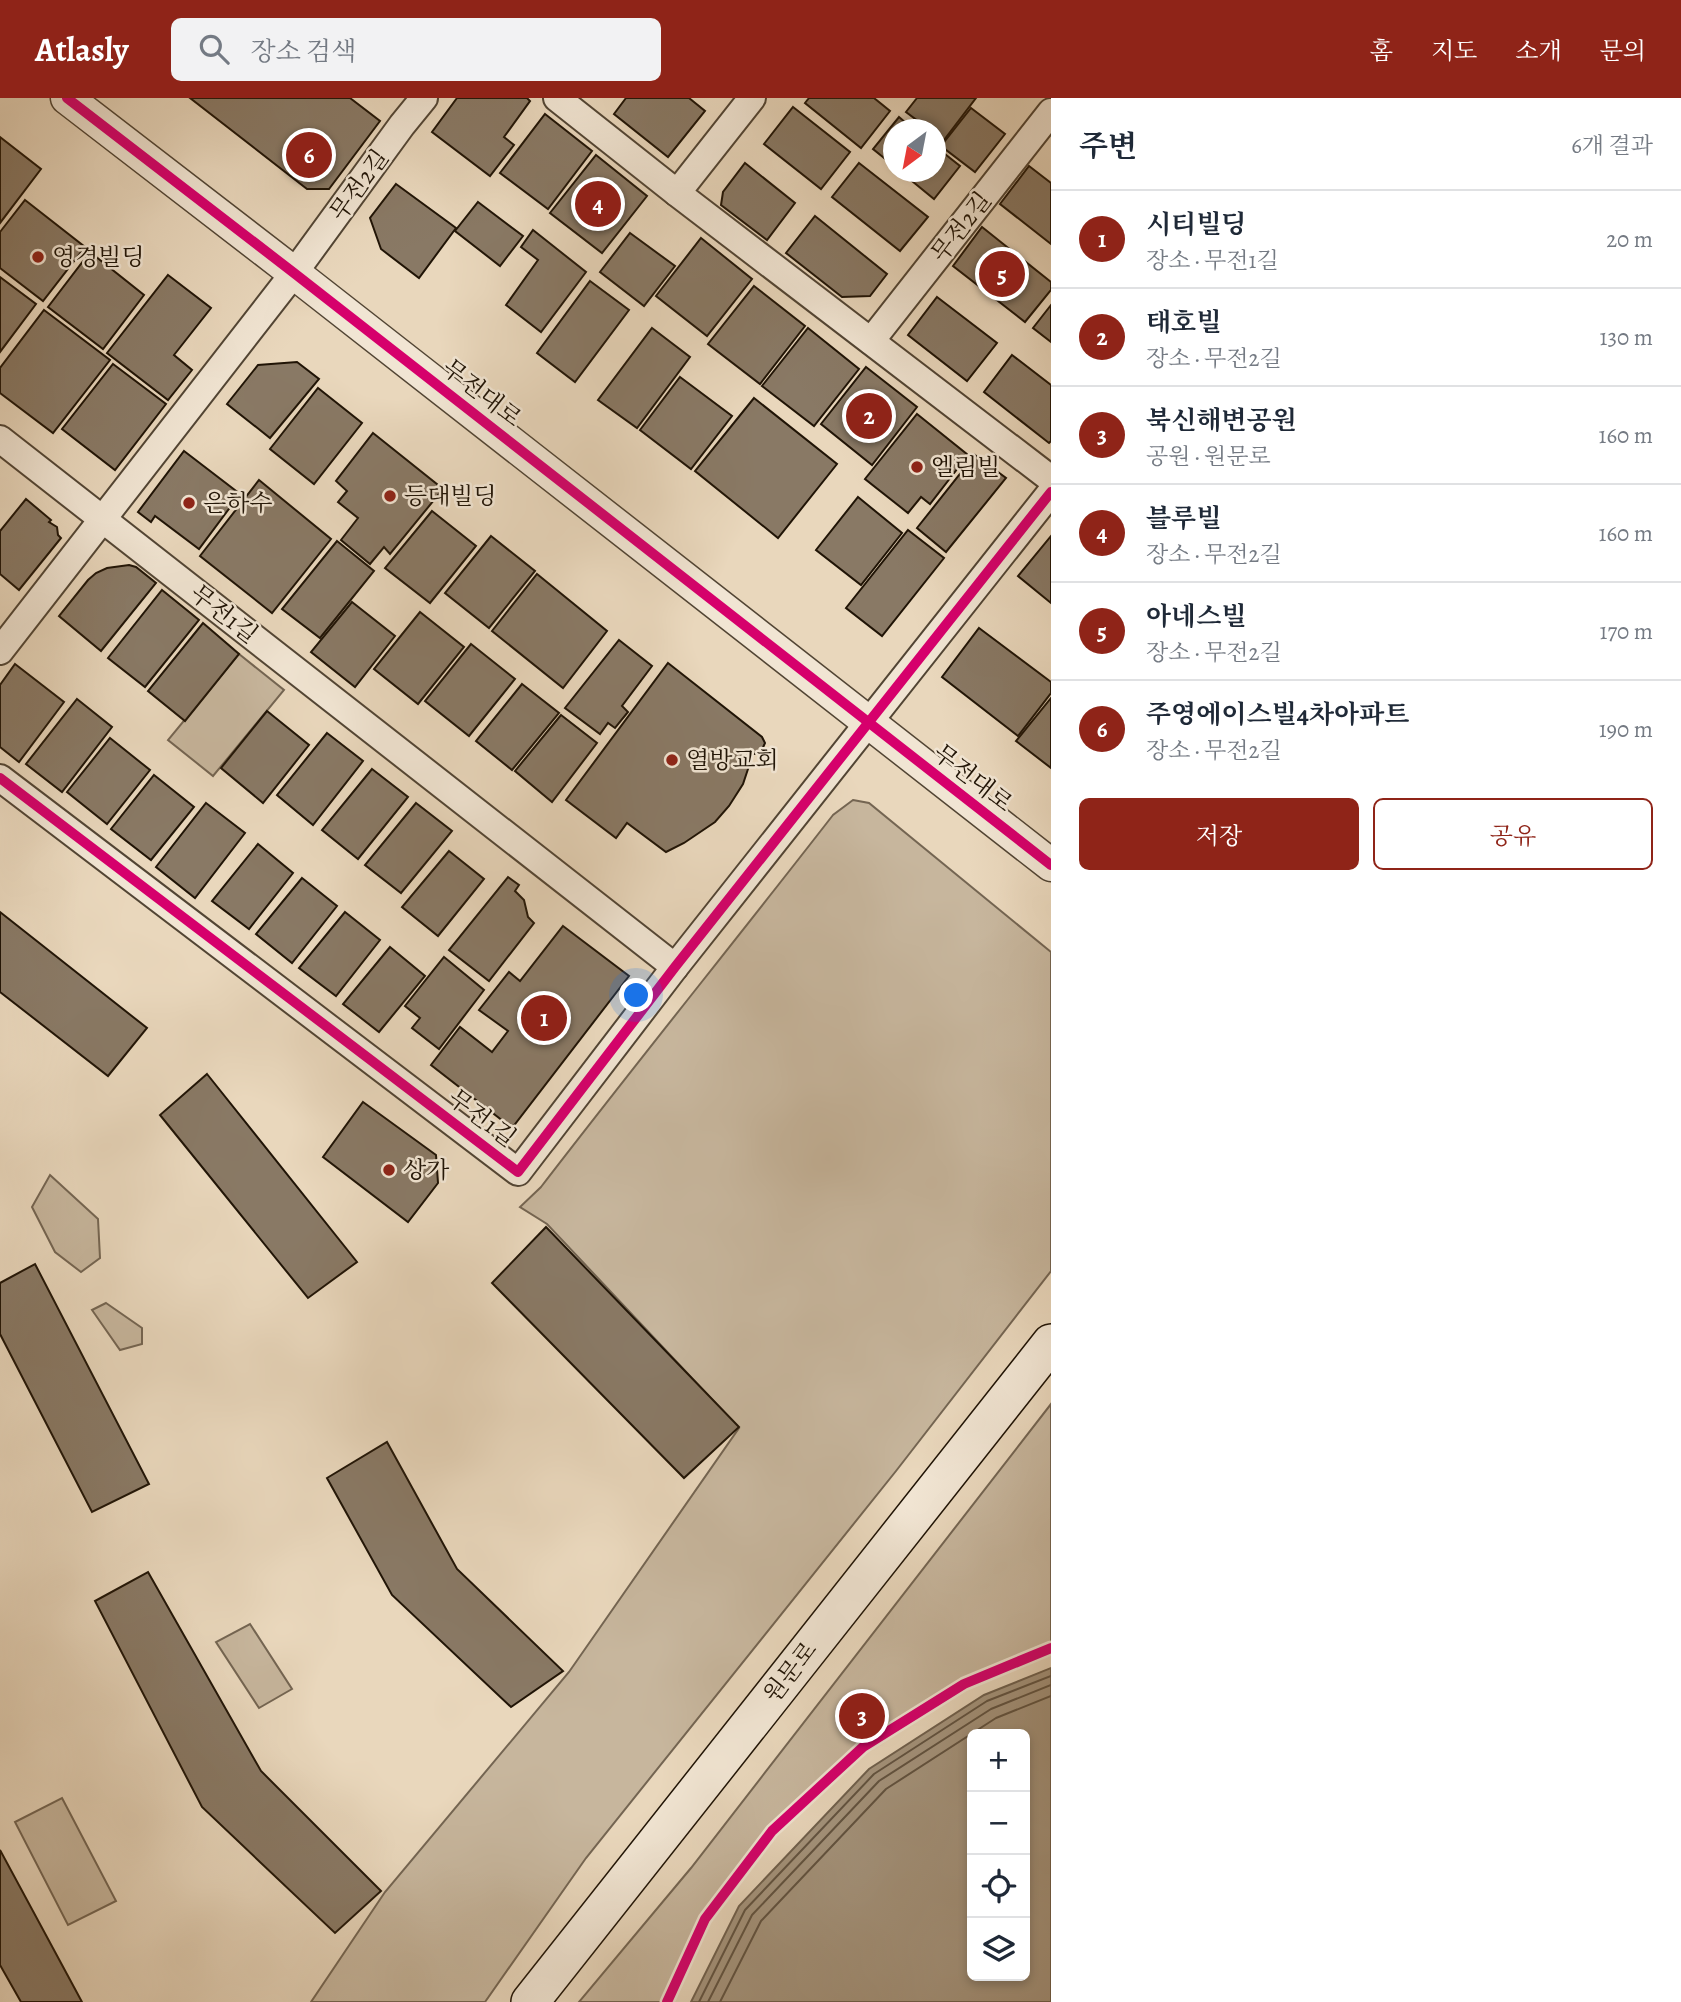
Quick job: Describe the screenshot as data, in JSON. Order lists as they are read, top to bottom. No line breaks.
{"streets":{"main road":["원문로"],"street":["무전2길","무전대로","무전1길"]},"crossings":[["무전2길","무전대로"],["무전대로","무전1길"]],"places":["영경빌딩","엘림빌","등대빌딩","은하수","열방교회","상가"],"north":"bottom left","page":{"header":"Atlasly","search":"장소 검색","nav":["홈","지도","소개","문의"],"heading":["주변","6개 결과"],"pins":["6","4","5","2","1","3"],"list":[{"mark":"1","name":"시티빌딩","note":"장소 · 무전1길","value":"20 m"},{"mark":"2","name":"태호빌","note":"장소 · 무전2길","value":"130 m"},{"mark":"3","name":"북신해변공원","note":"공원 · 원문로","value":"160 m"},{"mark":"4","name":"블루빌","note":"장소 · 무전2길","value":"160 m"},{"mark":"5","name":"아네스빌","note":"장소 · 무전2길","value":"170 m"},{"mark":"6","name":"주영에이스빌4차아파트","note":"장소 · 무전2길","value":"190 m"}],"buttons":["저장","공유"],"map_buttons":["+","−"]}}
